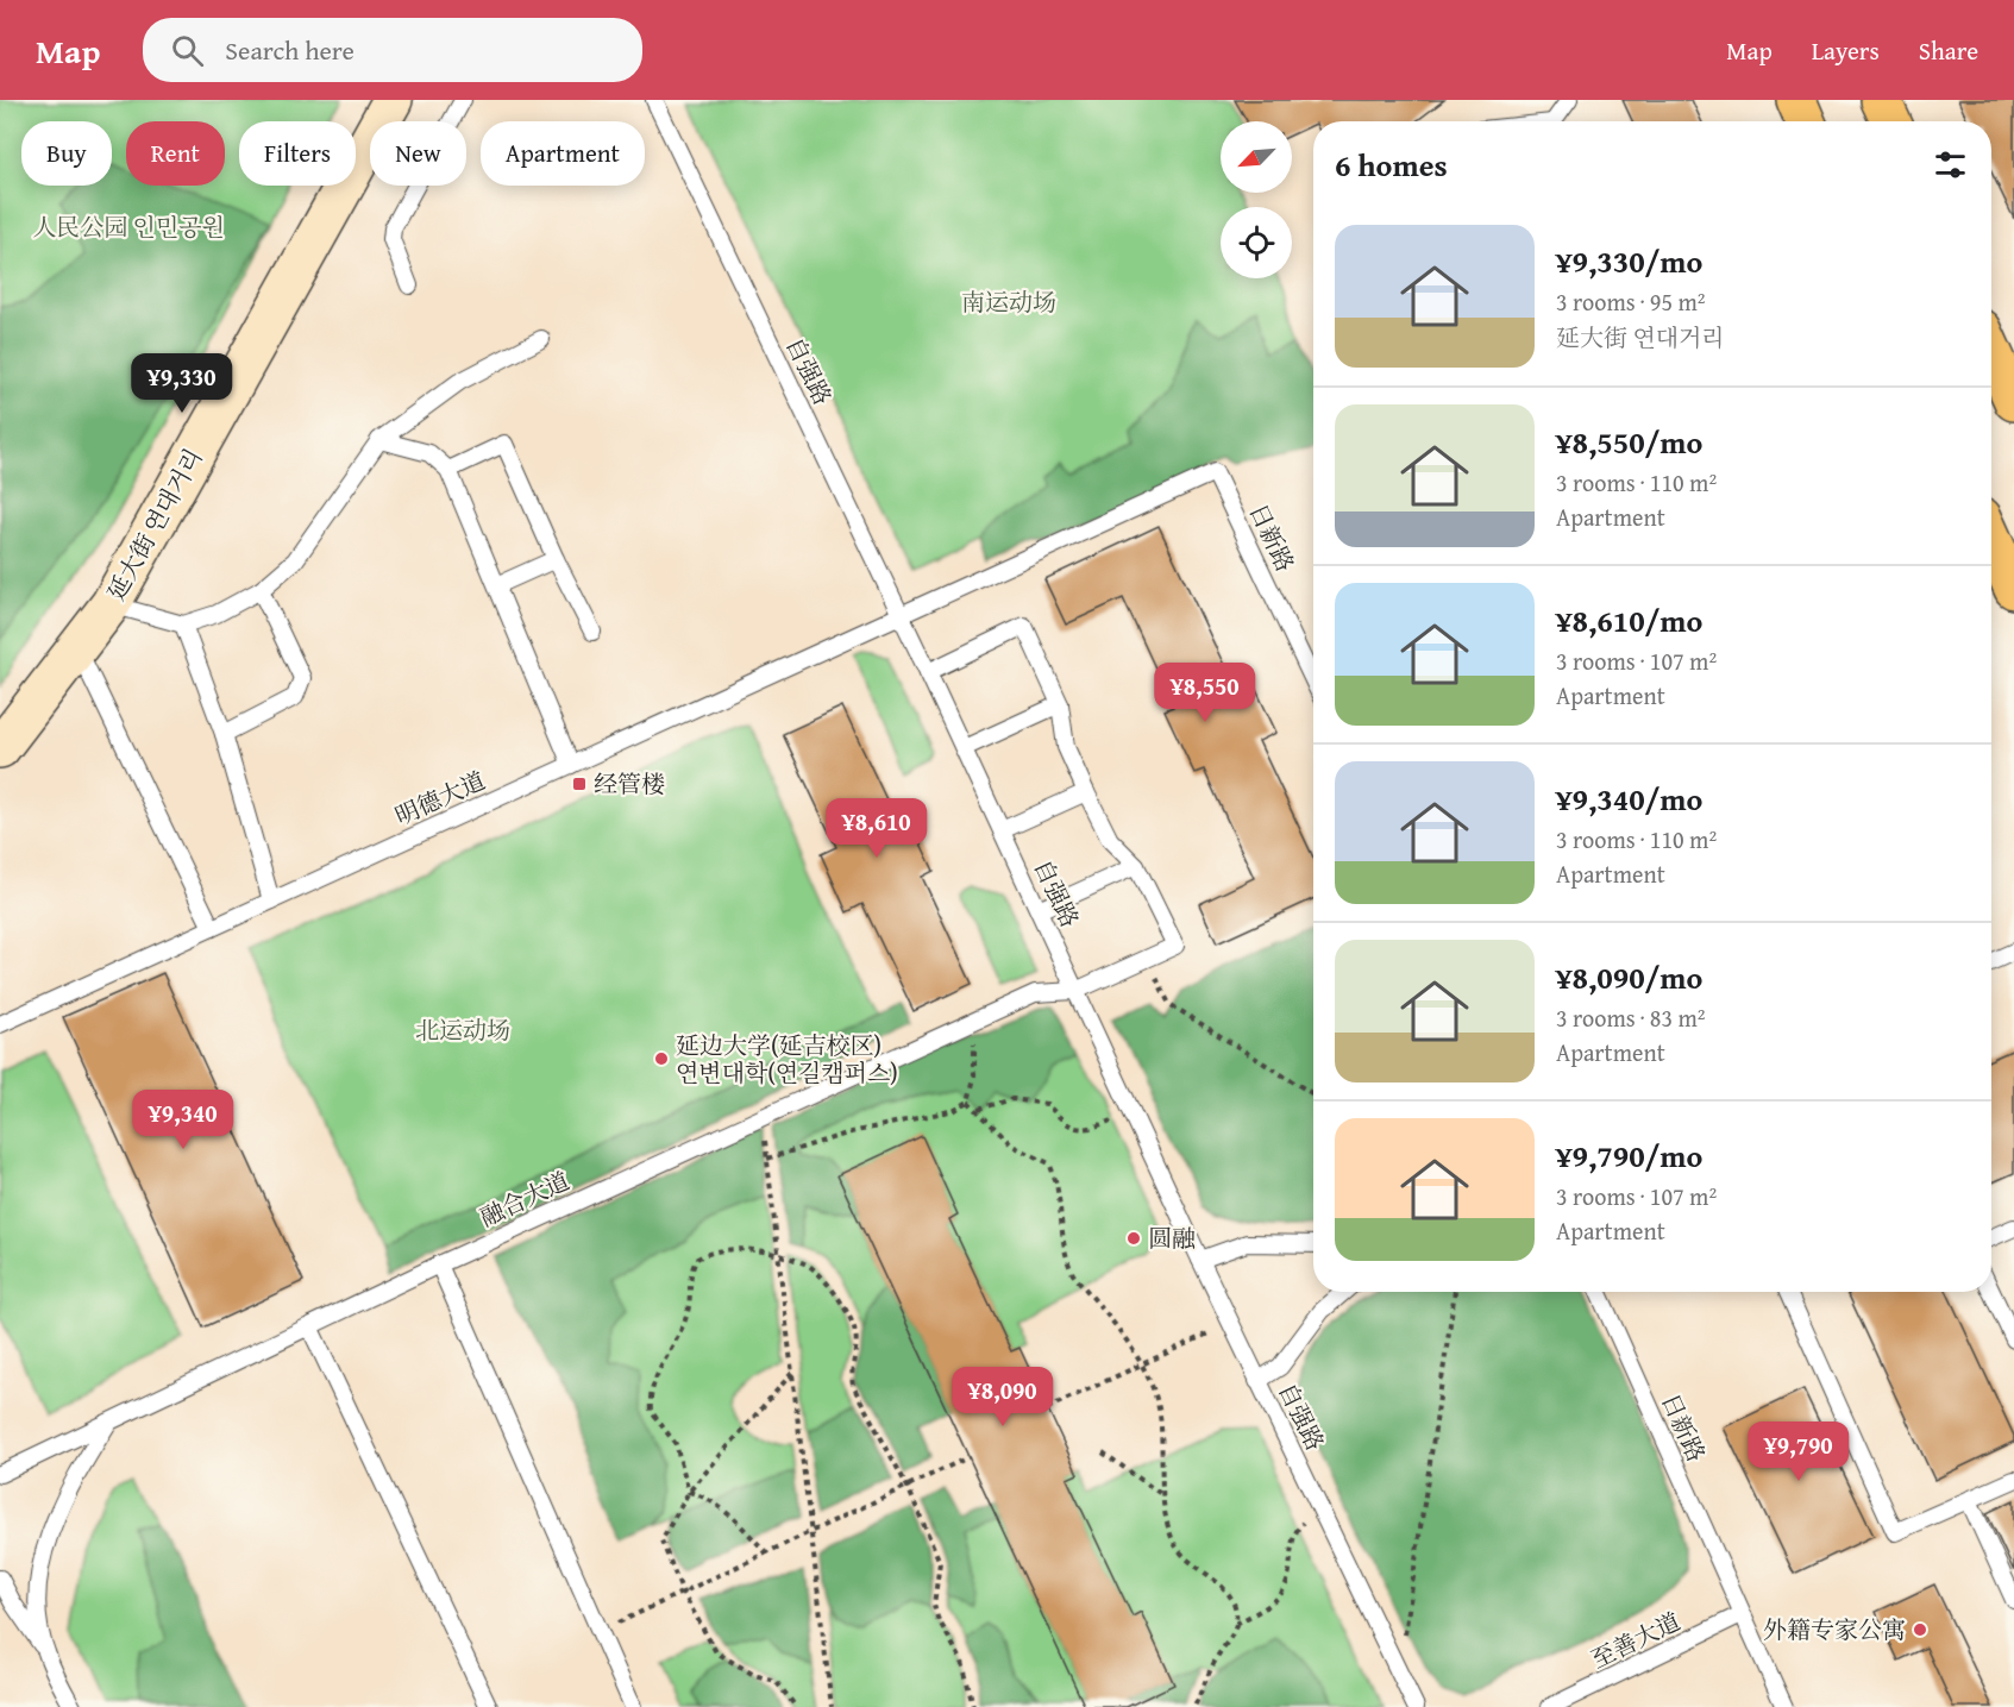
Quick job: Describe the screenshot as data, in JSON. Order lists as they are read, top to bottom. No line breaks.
{"streets":{"main road":["延大街 연대거리"],"lane":["自强路","日新路","明德大道","融合大道","至善大道"]},"crossings":[["自强路","明德大道"],["自强路","融合大道"],["日新路","明德大道"],["日新路","至善大道"]],"parks":["人民公园 인민공원","南运动场","北运动场"],"places":{"transit":["经管楼"],"other":["延边大学(延吉校区) 연변대학(연길캠퍼스)","圆融","外籍专家公寓"]},"north":"bottom left","page":{"header":"Map","search":"Search here","nav":["Map","Layers","Share"],"chip":["Buy","Rent","Filters","New","Apartment"],"heading":"6 homes","list":[{"name":"¥9,330/mo","note":"3 rooms · 95 m² · 延大街 연대거리"},{"name":"¥8,550/mo","note":"3 rooms · 110 m² · Apartment"},{"name":"¥8,610/mo","note":"3 rooms · 107 m² · Apartment"},{"name":"¥9,340/mo","note":"3 rooms · 110 m² · Apartment"},{"name":"¥8,090/mo","note":"3 rooms · 83 m² · Apartment"},{"name":"¥9,790/mo","note":"3 rooms · 107 m² · Apartment"}],"price":["¥9,330","¥8,550","¥8,610","¥9,340","¥8,090","¥9,790"]}}
